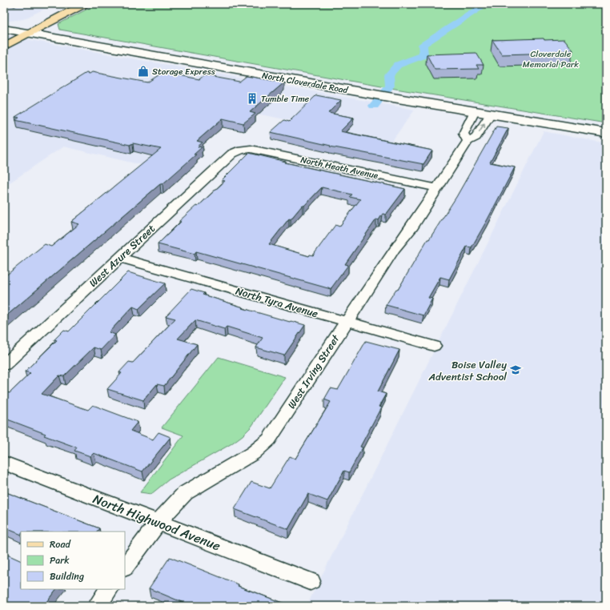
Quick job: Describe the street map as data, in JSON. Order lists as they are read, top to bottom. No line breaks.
{"streets":{"main road":["North Cloverdale Road"],"street":["North Heath Avenue","West Azure Street","North Tyra Avenue","West Irving Street","North Highwood Avenue"]},"crossings":[["North Cloverdale Road","West Irving Street"],["North Heath Avenue","West Azure Street"],["North Heath Avenue","West Irving Street"],["West Azure Street","North Tyra Avenue"],["North Tyra Avenue","West Irving Street"],["West Irving Street","North Highwood Avenue"]],"parks":["Cloverdale Memorial Park"],"places":{"shop":["Storage Express"],"building":["Tumble Time"],"school or university":["Boise Valley Adventist School"]},"legend":["Road","Park","Building"]}
